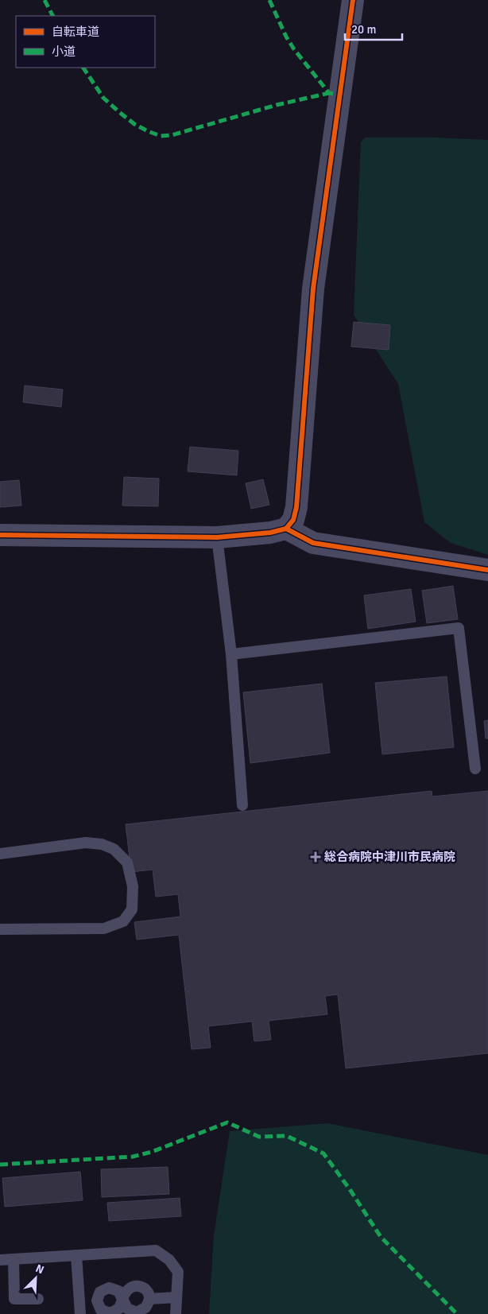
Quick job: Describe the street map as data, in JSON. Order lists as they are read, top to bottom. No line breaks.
{"places":{"health":["総合病院中津川市民病院"]},"legend":["自転車道","小道"],"scale_bar":"20 m","north":"top right"}
